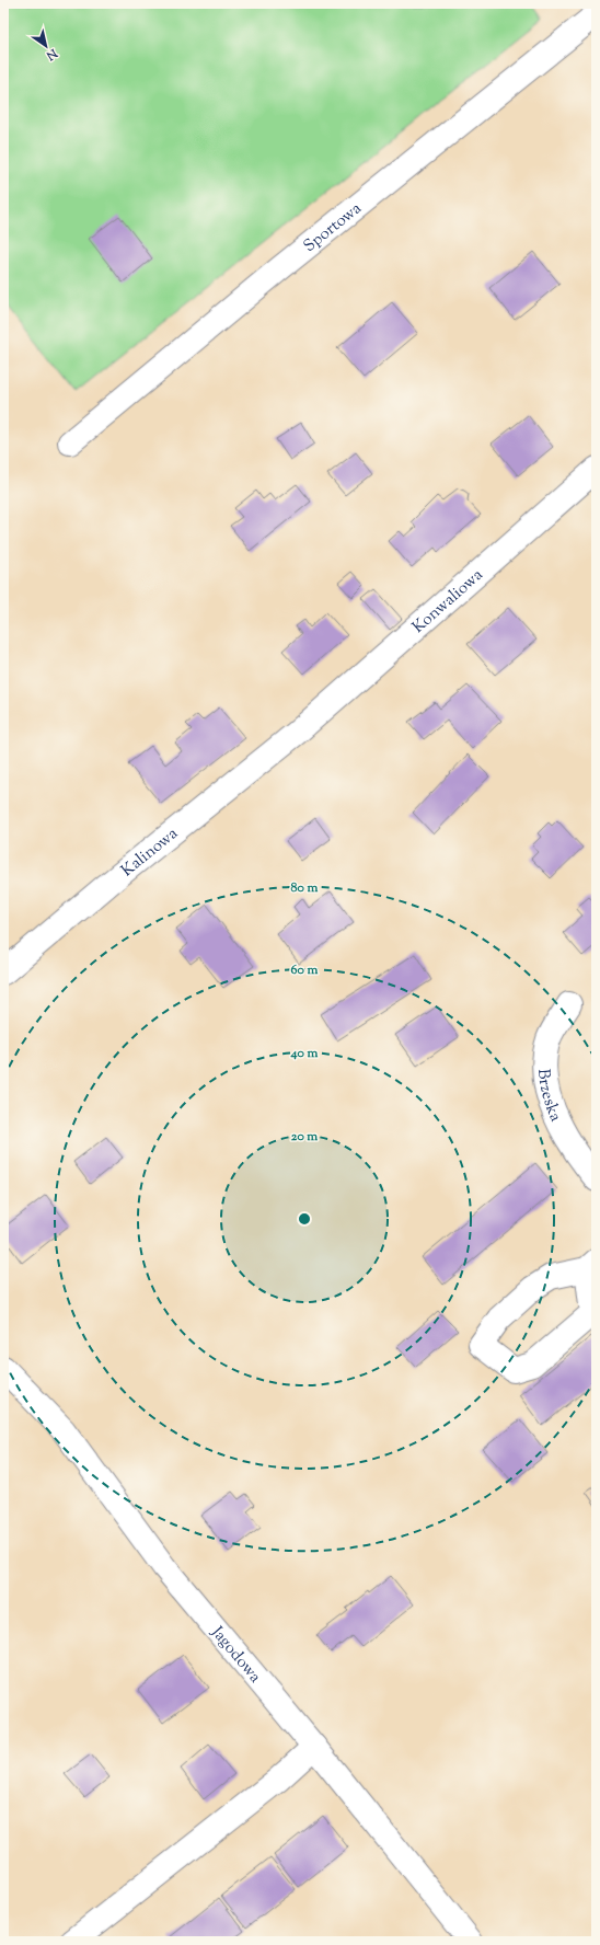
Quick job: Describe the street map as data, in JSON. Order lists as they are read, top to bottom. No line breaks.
{"streets":{"street":["Sportowa","Konwaliowa","Kalinowa","Brzeska","Jagodowa"]},"crossings":[["Konwaliowa","Kalinowa"]],"north":"bottom right","rings":["80 m","60 m","40 m","20 m"]}
